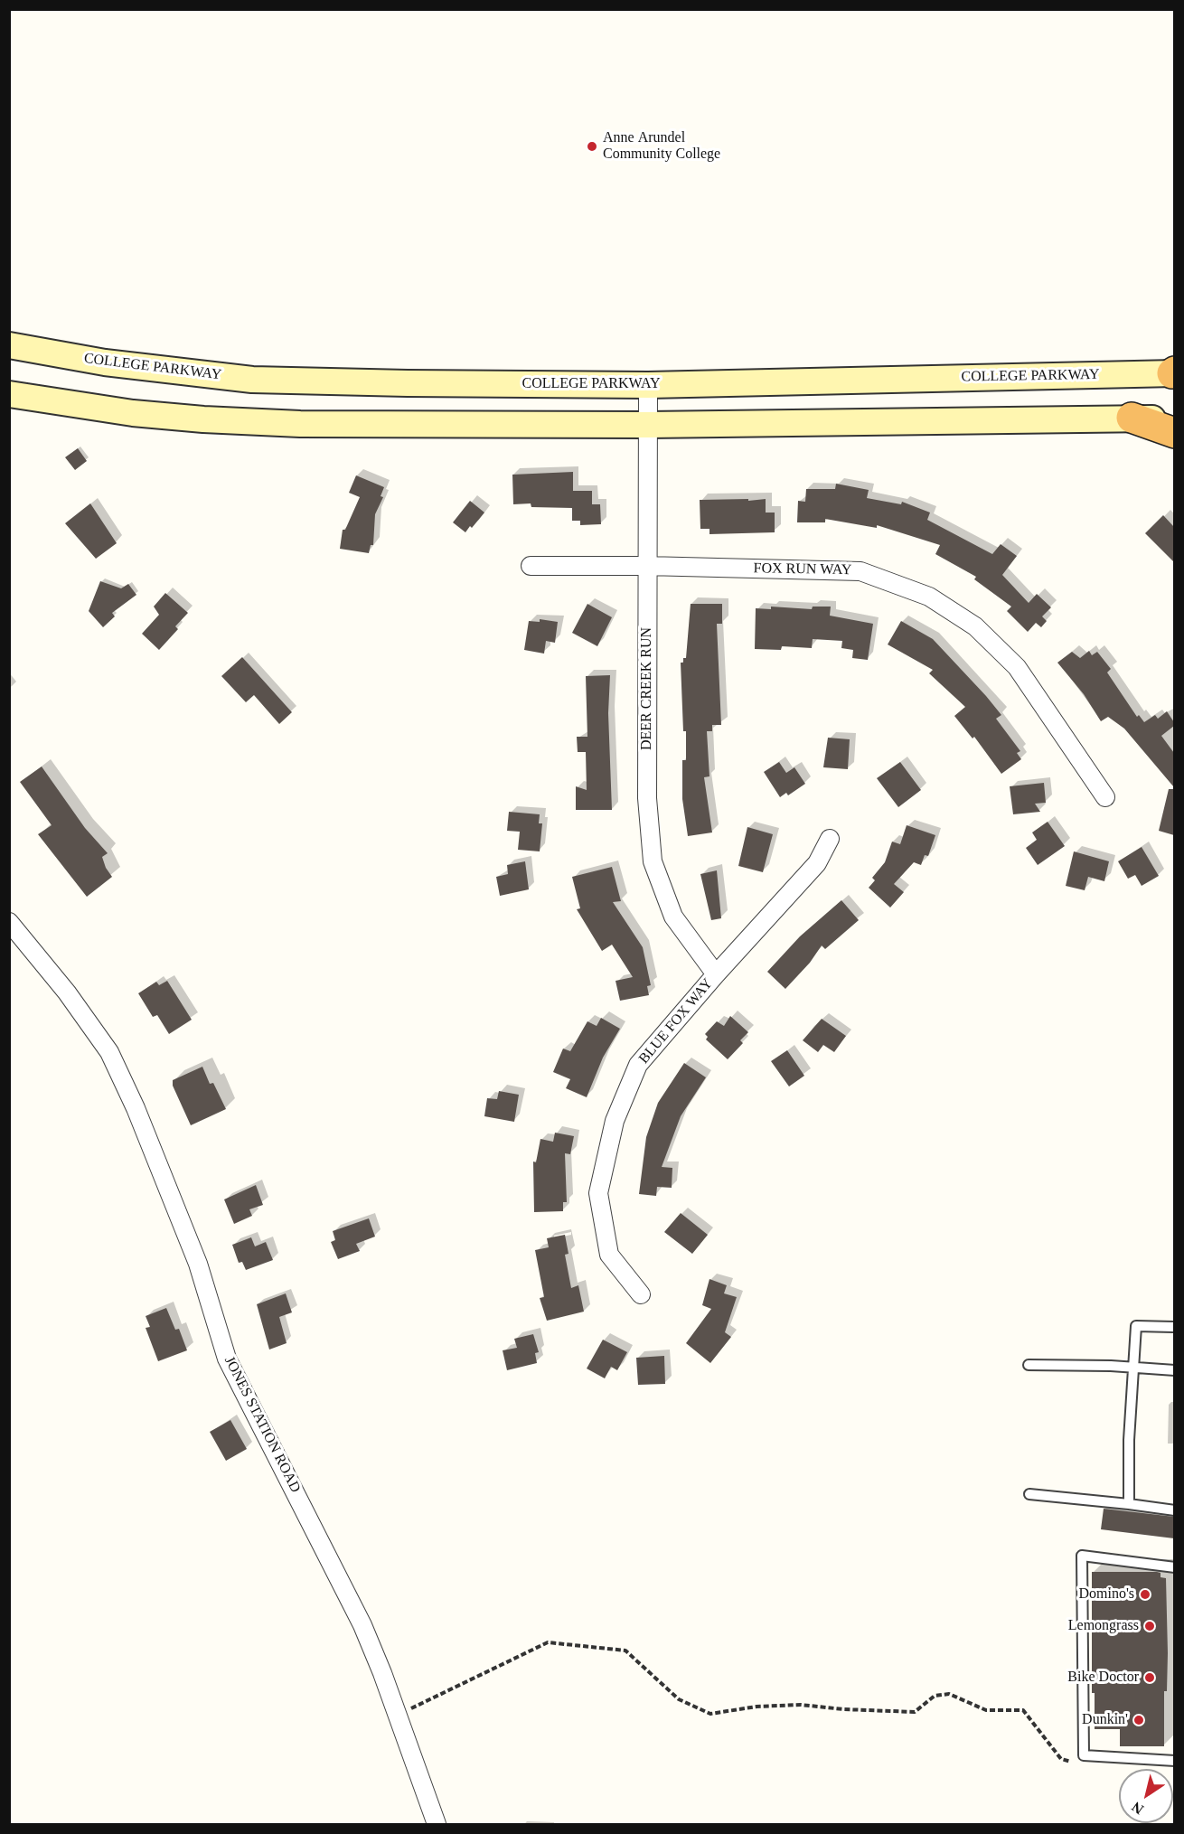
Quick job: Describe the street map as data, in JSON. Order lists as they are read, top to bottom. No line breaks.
{"streets":{"main road":["COLLEGE PARKWAY"],"street":["FOX RUN WAY","DEER CREEK RUN","BLUE FOX WAY","JONES STATION ROAD"]},"crossings":[["COLLEGE PARKWAY","DEER CREEK RUN"],["FOX RUN WAY","DEER CREEK RUN"],["DEER CREEK RUN","BLUE FOX WAY"]],"places":["Anne Arundel Community College","Domino's","Lemongrass","Bike Doctor","Dunkin'"],"north":"bottom left"}
